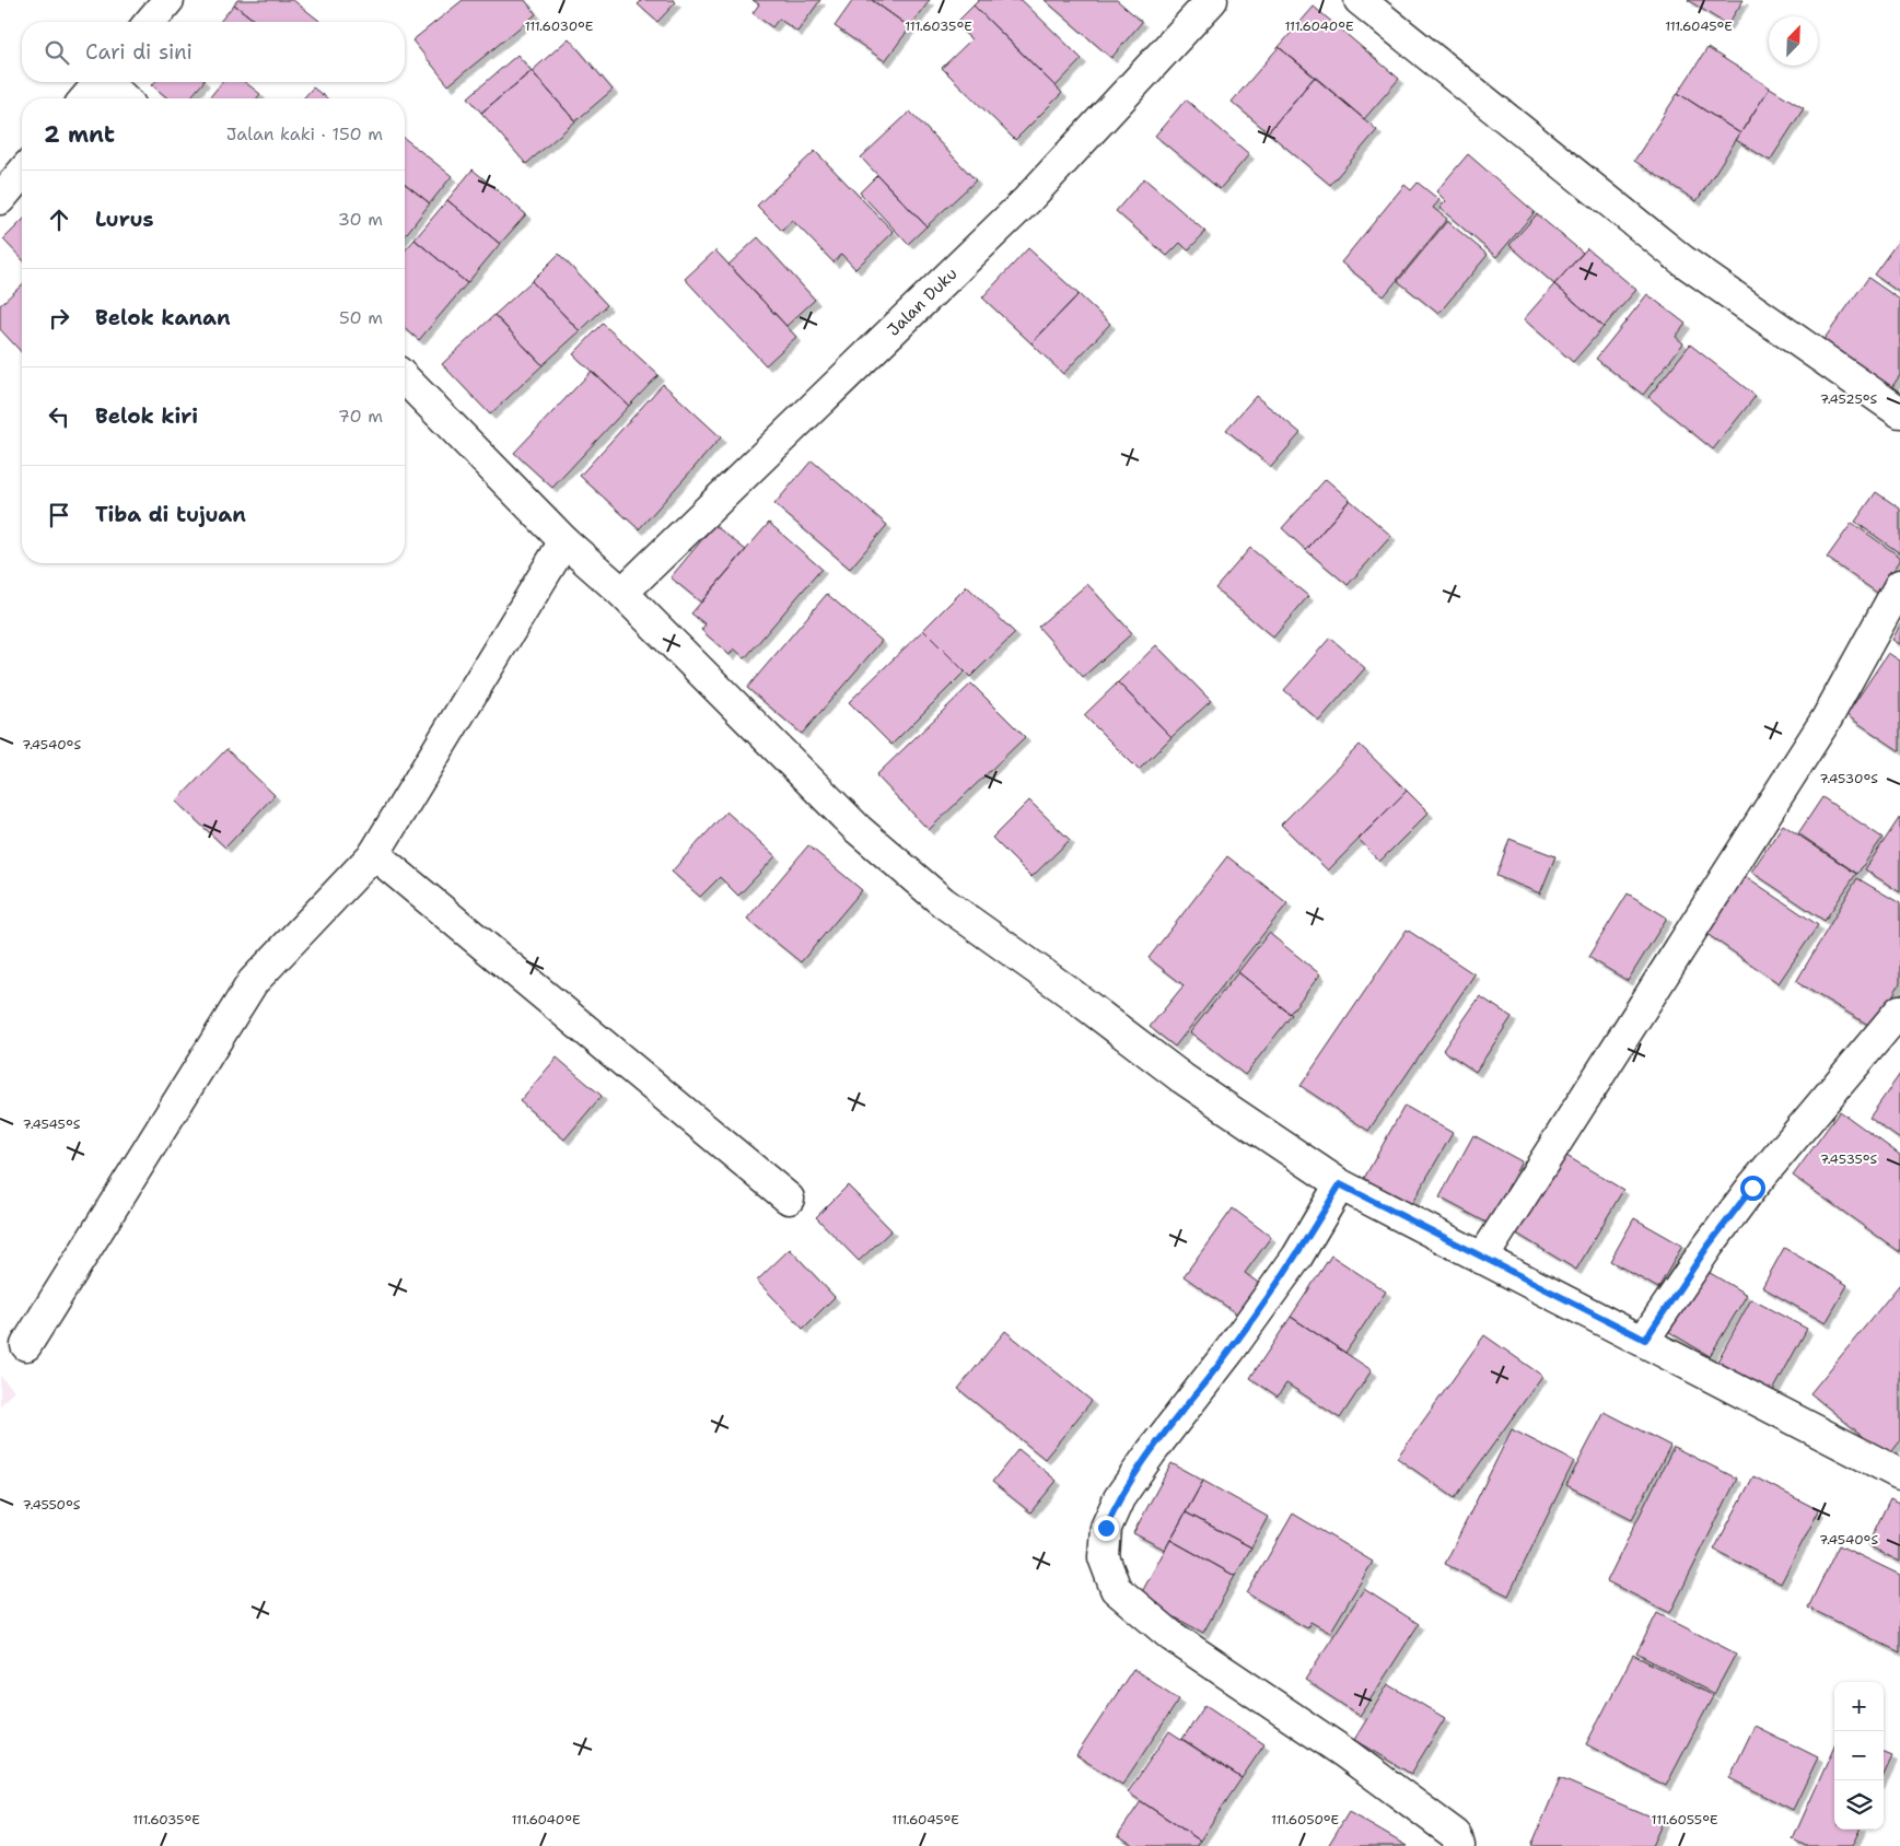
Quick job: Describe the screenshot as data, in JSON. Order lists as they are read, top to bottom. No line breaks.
{"streets":{"street":["Jalan Duku"]},"north":"top right","page":{"search":"Cari di sini","heading":["2 mnt","Jalan kaki · 150 m"],"list":[["Lurus","30 m"],["Belok kanan","50 m"],["Belok kiri","70 m"],"Tiba di tujuan"],"map_buttons":["+","−"]},"coordinates":["111.6030°E","111.6040°E","111.6035°E","111.6045°E","7.4525°S","7.4540°S","7.4530°S","7.4545°S","7.4535°S","7.4550°S","111.6050°E","111.6055°E"]}
